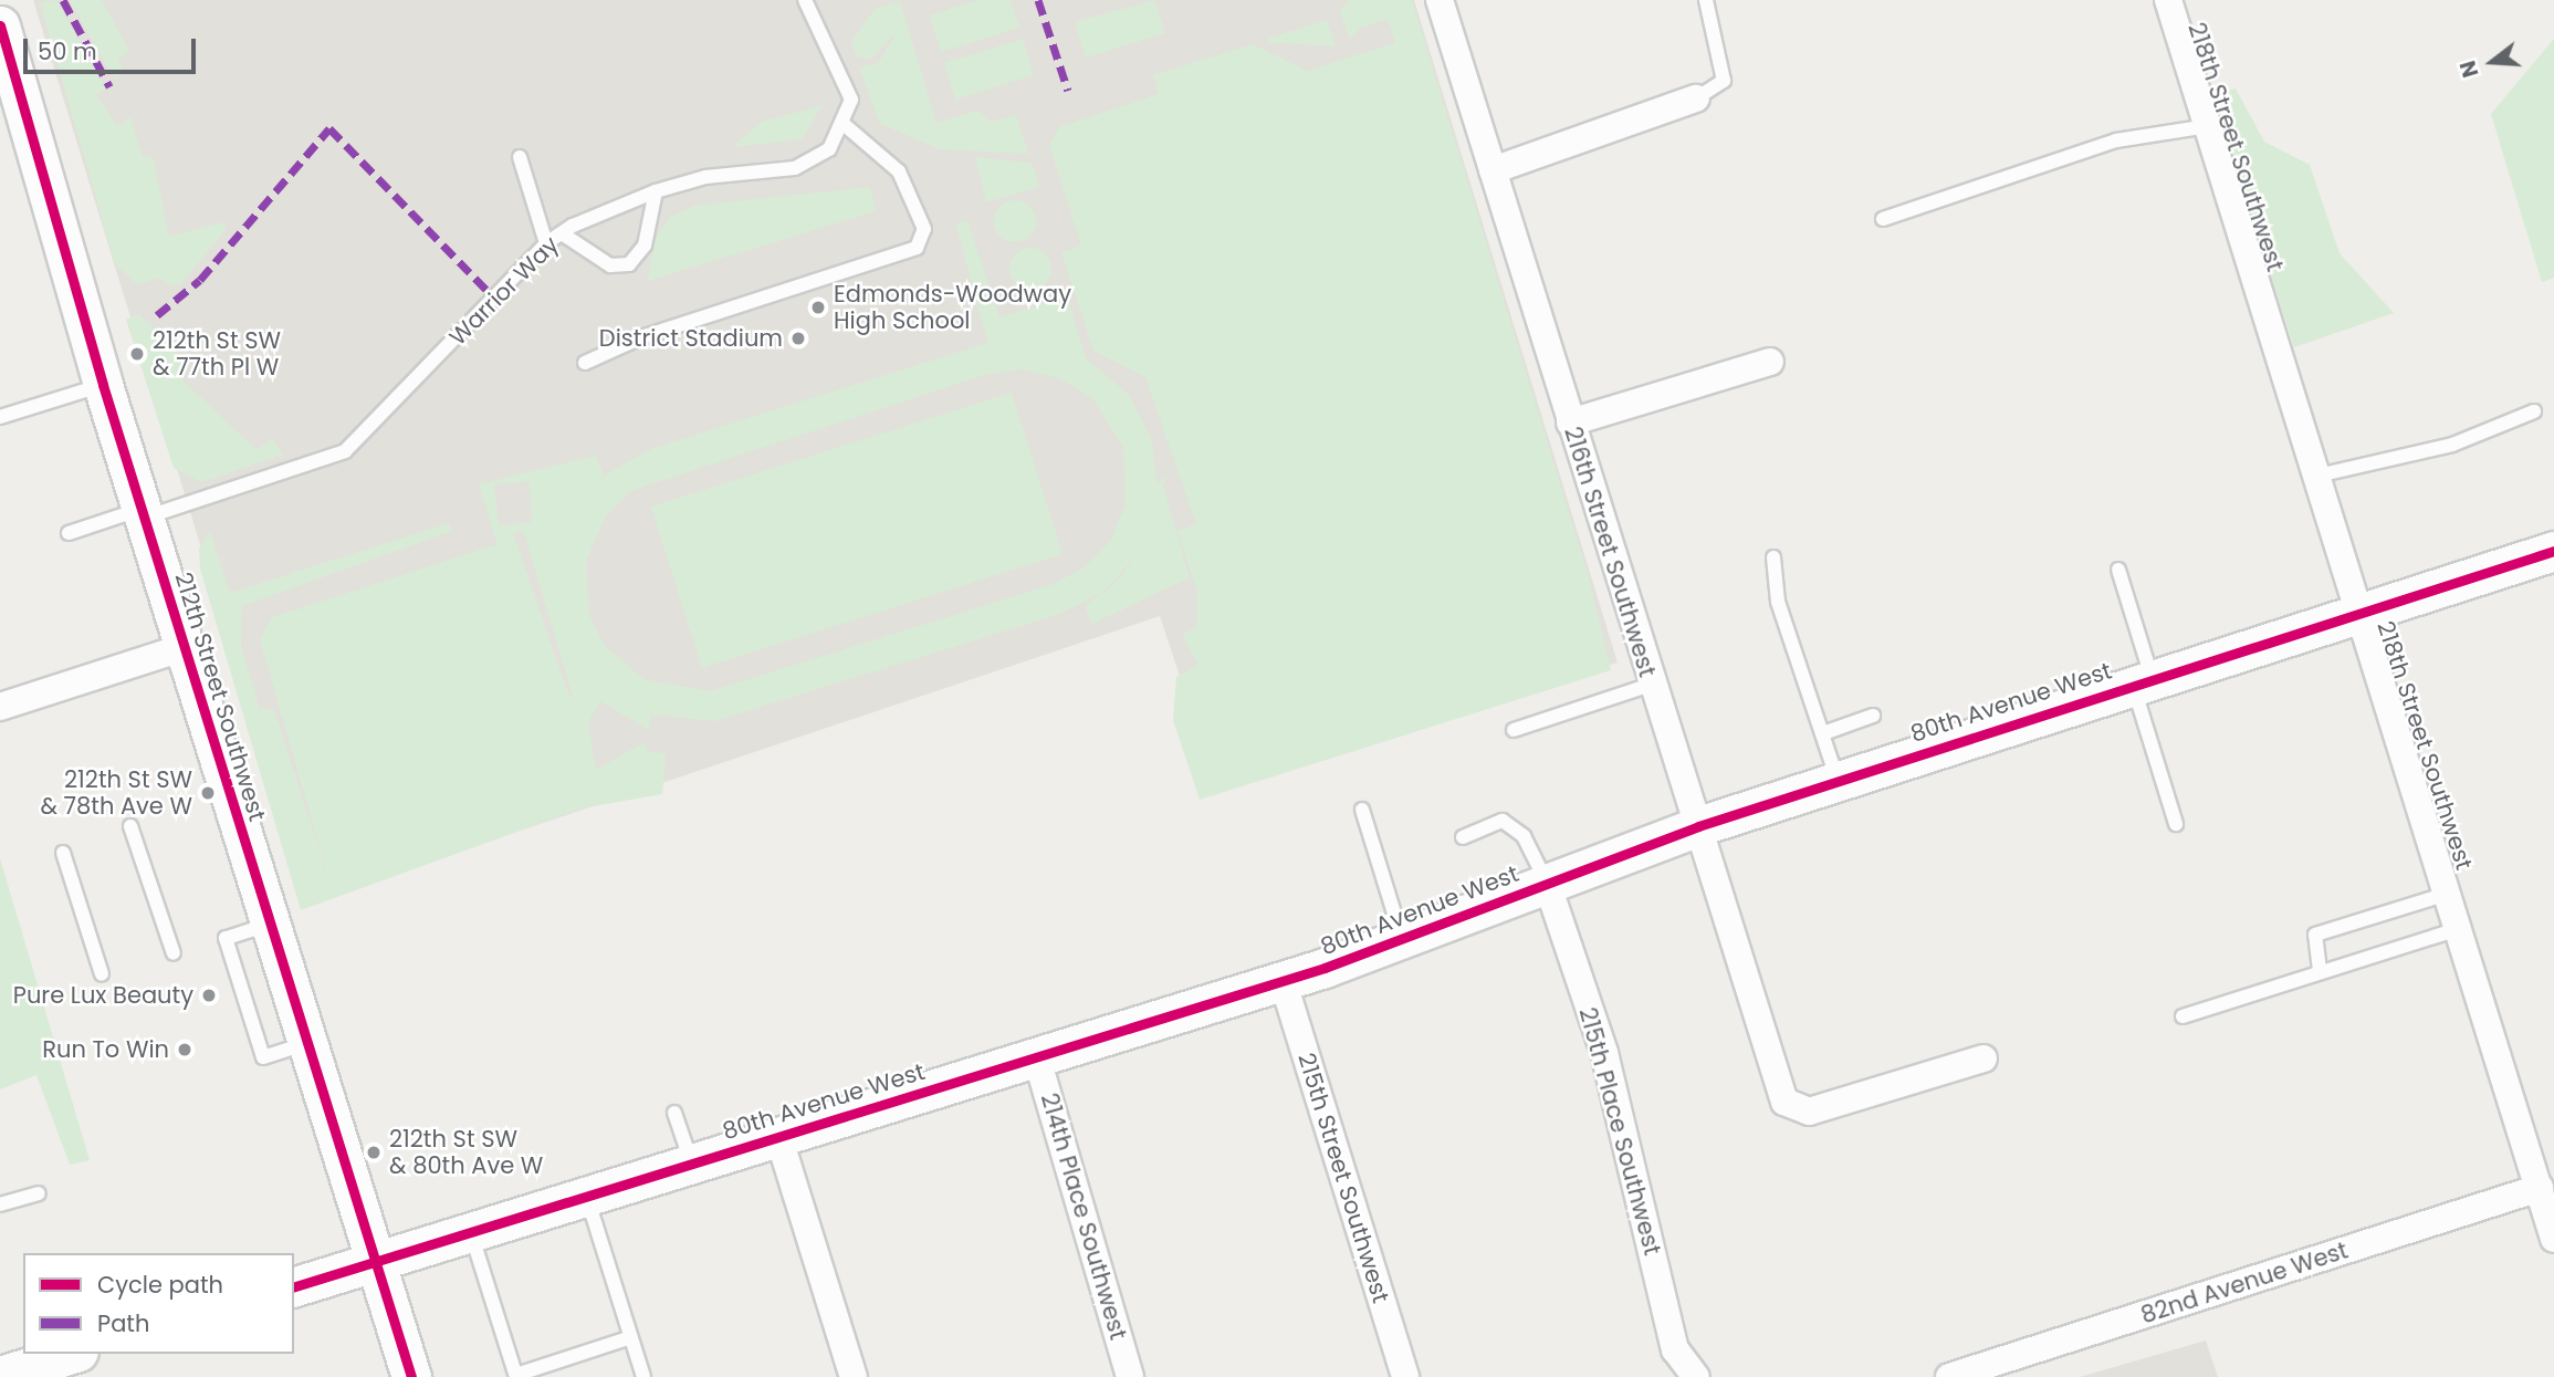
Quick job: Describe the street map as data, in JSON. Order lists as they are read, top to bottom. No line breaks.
{"streets":{"street":["218th Street Southwest","216th Street Southwest","212th Street Southwest","80th Avenue West","215th Place Southwest","215th Street Southwest","214th Place Southwest","82nd Avenue West"],"lane":["Warrior Way"]},"crossings":[["218th Street Southwest","80th Avenue West"],["218th Street Southwest","82nd Avenue West"],["Warrior Way","212th Street Southwest"],["216th Street Southwest","80th Avenue West"],["212th Street Southwest","80th Avenue West"],["80th Avenue West","215th Place Southwest"],["80th Avenue West","215th Street Southwest"],["80th Avenue West","214th Place Southwest"]],"places":["Edmonds-Woodway High School","District Stadium","212th St SW & 77th Pl W","212th St SW & 78th Ave W","Pure Lux Beauty","Run To Win","212th St SW & 80th Ave W"],"legend":["Cycle path","Path"],"scale_bar":"50 m","north":"left"}
